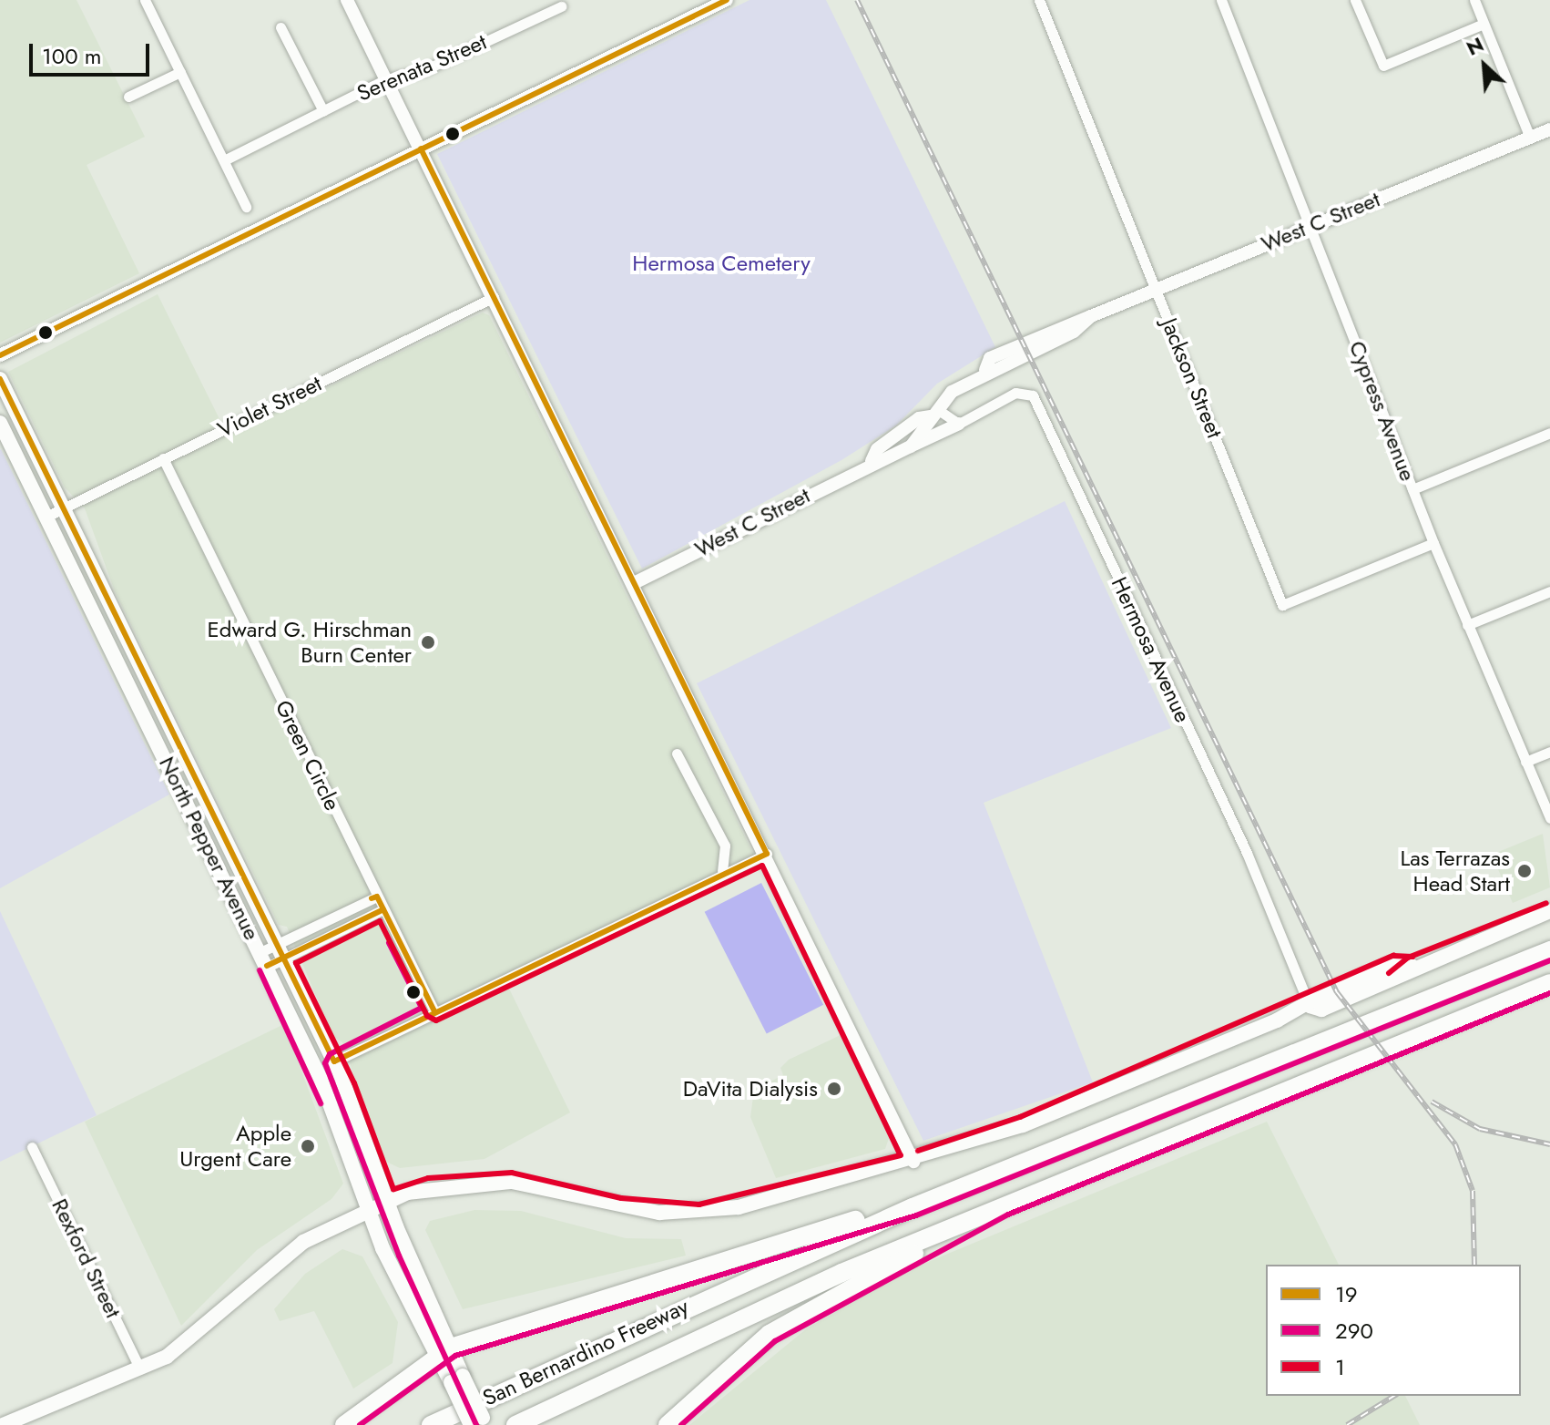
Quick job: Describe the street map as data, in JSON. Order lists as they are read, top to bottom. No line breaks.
{"streets":{"highway":["San Bernardino Freeway"],"main road":["North Pepper Avenue"],"street":["Serenata Street","West C Street","Jackson Street","Violet Street","Cypress Avenue","Hermosa Avenue","Green Circle","Rexford Street"]},"crossings":[["West C Street","Jackson Street"],["West C Street","Cypress Avenue"],["Jackson Street","Cypress Avenue"],["Violet Street","Green Circle"],["Violet Street","North Pepper Avenue"]],"parks":["Hermosa Cemetery"],"places":["Edward G. Hirschman Burn Center","Las Terrazas Head Start","DaVita Dialysis","Apple Urgent Care"],"lines":["transit line 19","transit line 1","transit line 290"],"legend":["19","290","1"],"scale_bar":"100 m","north":"top left"}
